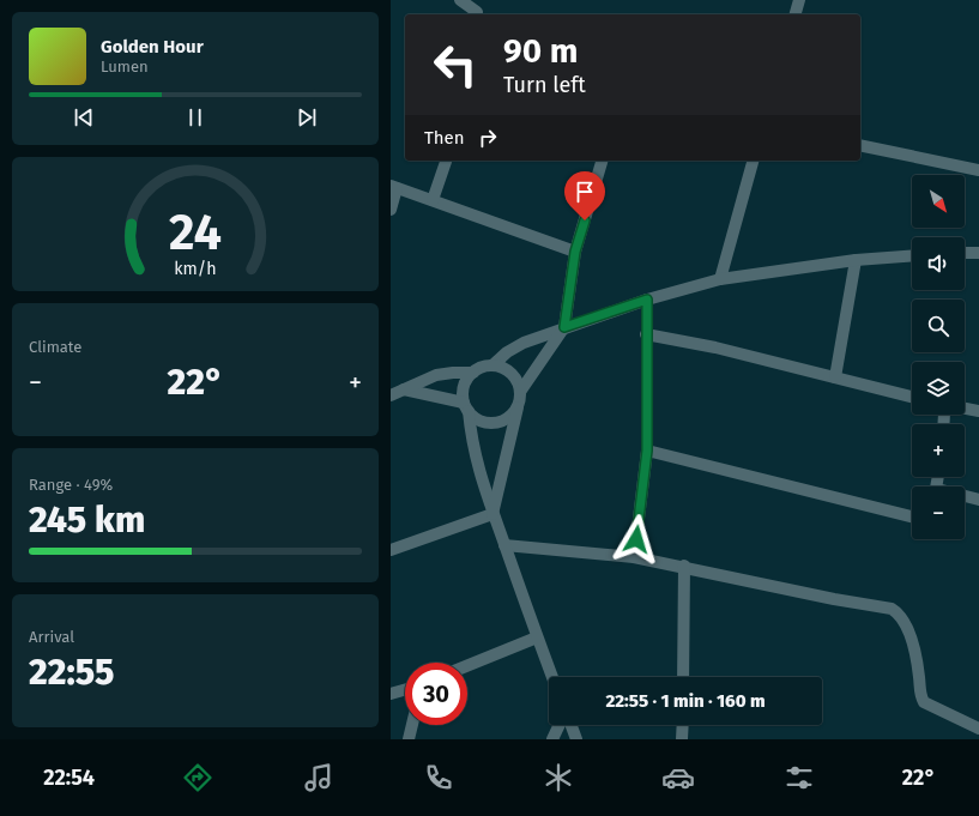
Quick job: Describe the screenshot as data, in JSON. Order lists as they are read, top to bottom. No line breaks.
{"north":"bottom right","page":{"turn":["90 m","Turn left"],"song":["Golden Hour","Lumen"],"then":"Then","map_buttons":["+","−"],"tile":["Climate",["Range · 49%","245 km"],["Arrival","22:55"]],"heat":["−","22°","+"],"limit":"30","trip":"22:55 · 1 min · 160 m","tabs":["22:54","22°"],"gauge":["24","km/h"]}}
